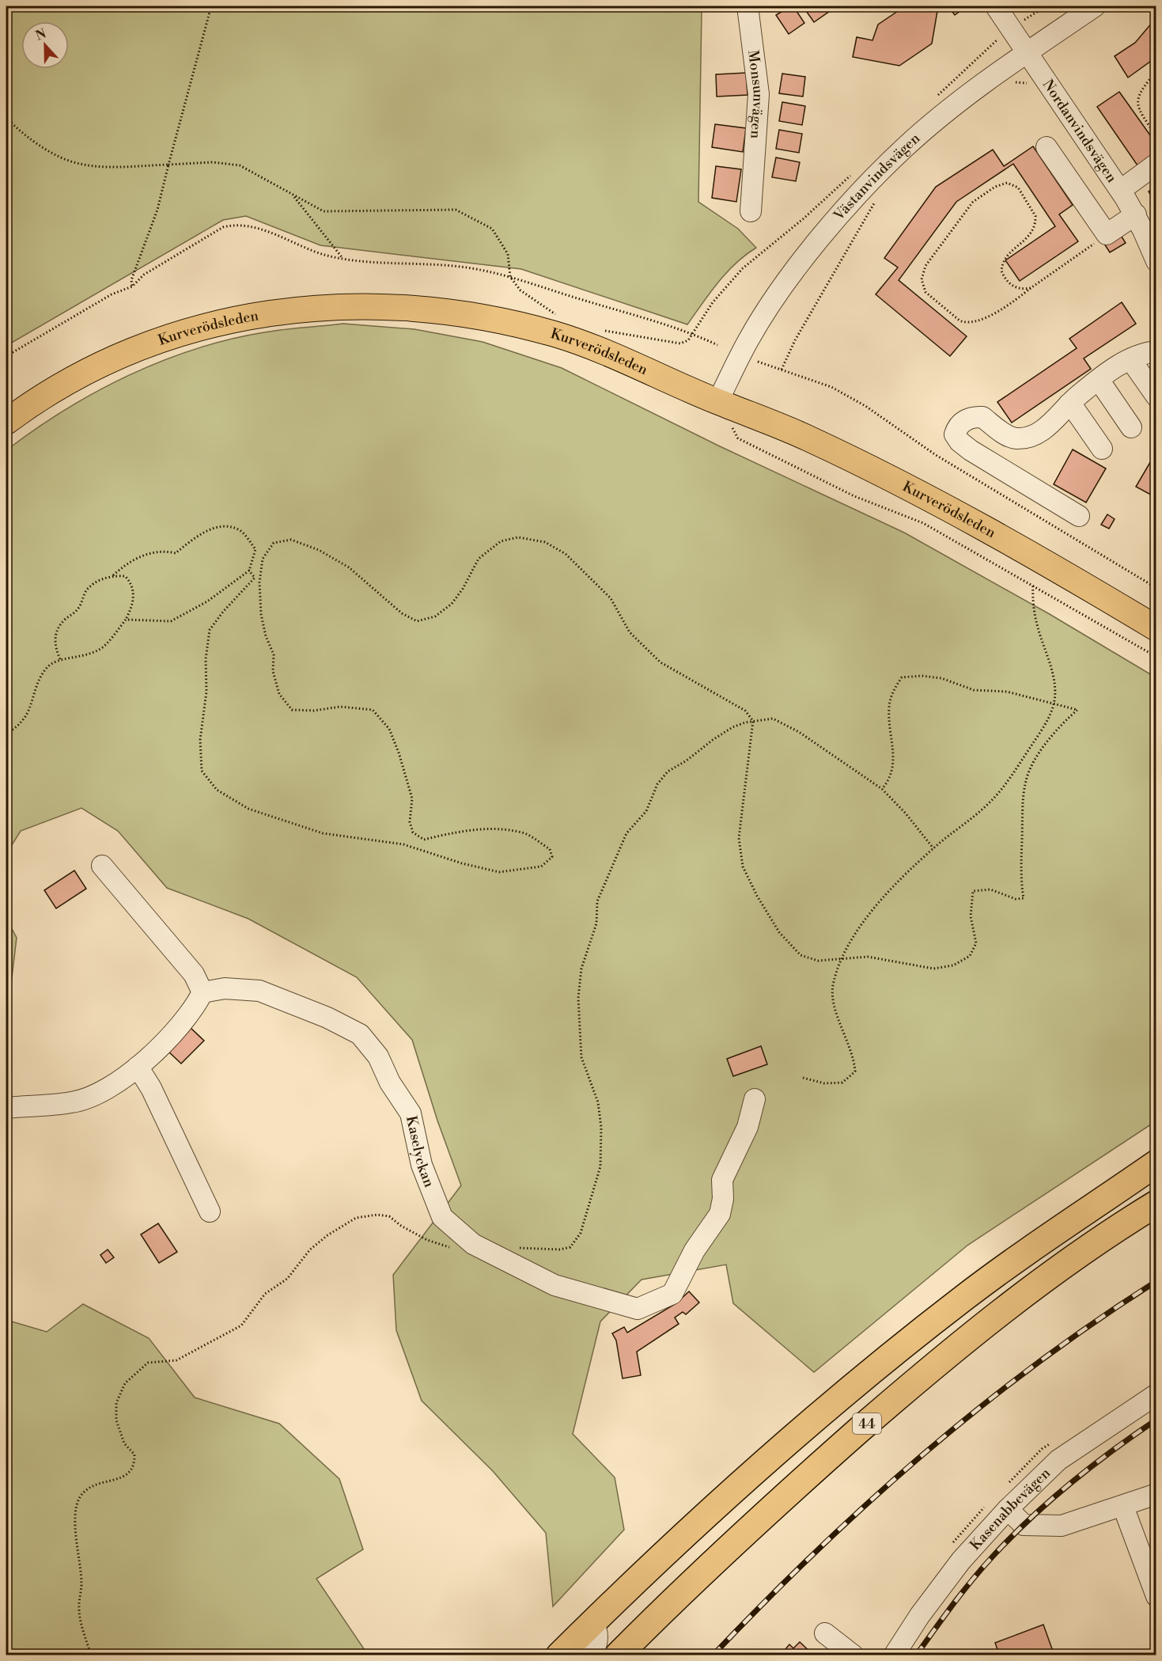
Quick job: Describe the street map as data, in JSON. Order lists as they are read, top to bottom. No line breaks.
{"streets":{"highway":["44"],"main road":["Kurverödsleden"],"street":["Monsunvägen","Nordanvindsvägen","Västanvindsvägen","Kaselyckan","Kasenabbevägen"]},"crossings":[["Nordanvindsvägen","Västanvindsvägen"],["Västanvindsvägen","Kurverödsleden"]],"north":"top"}
